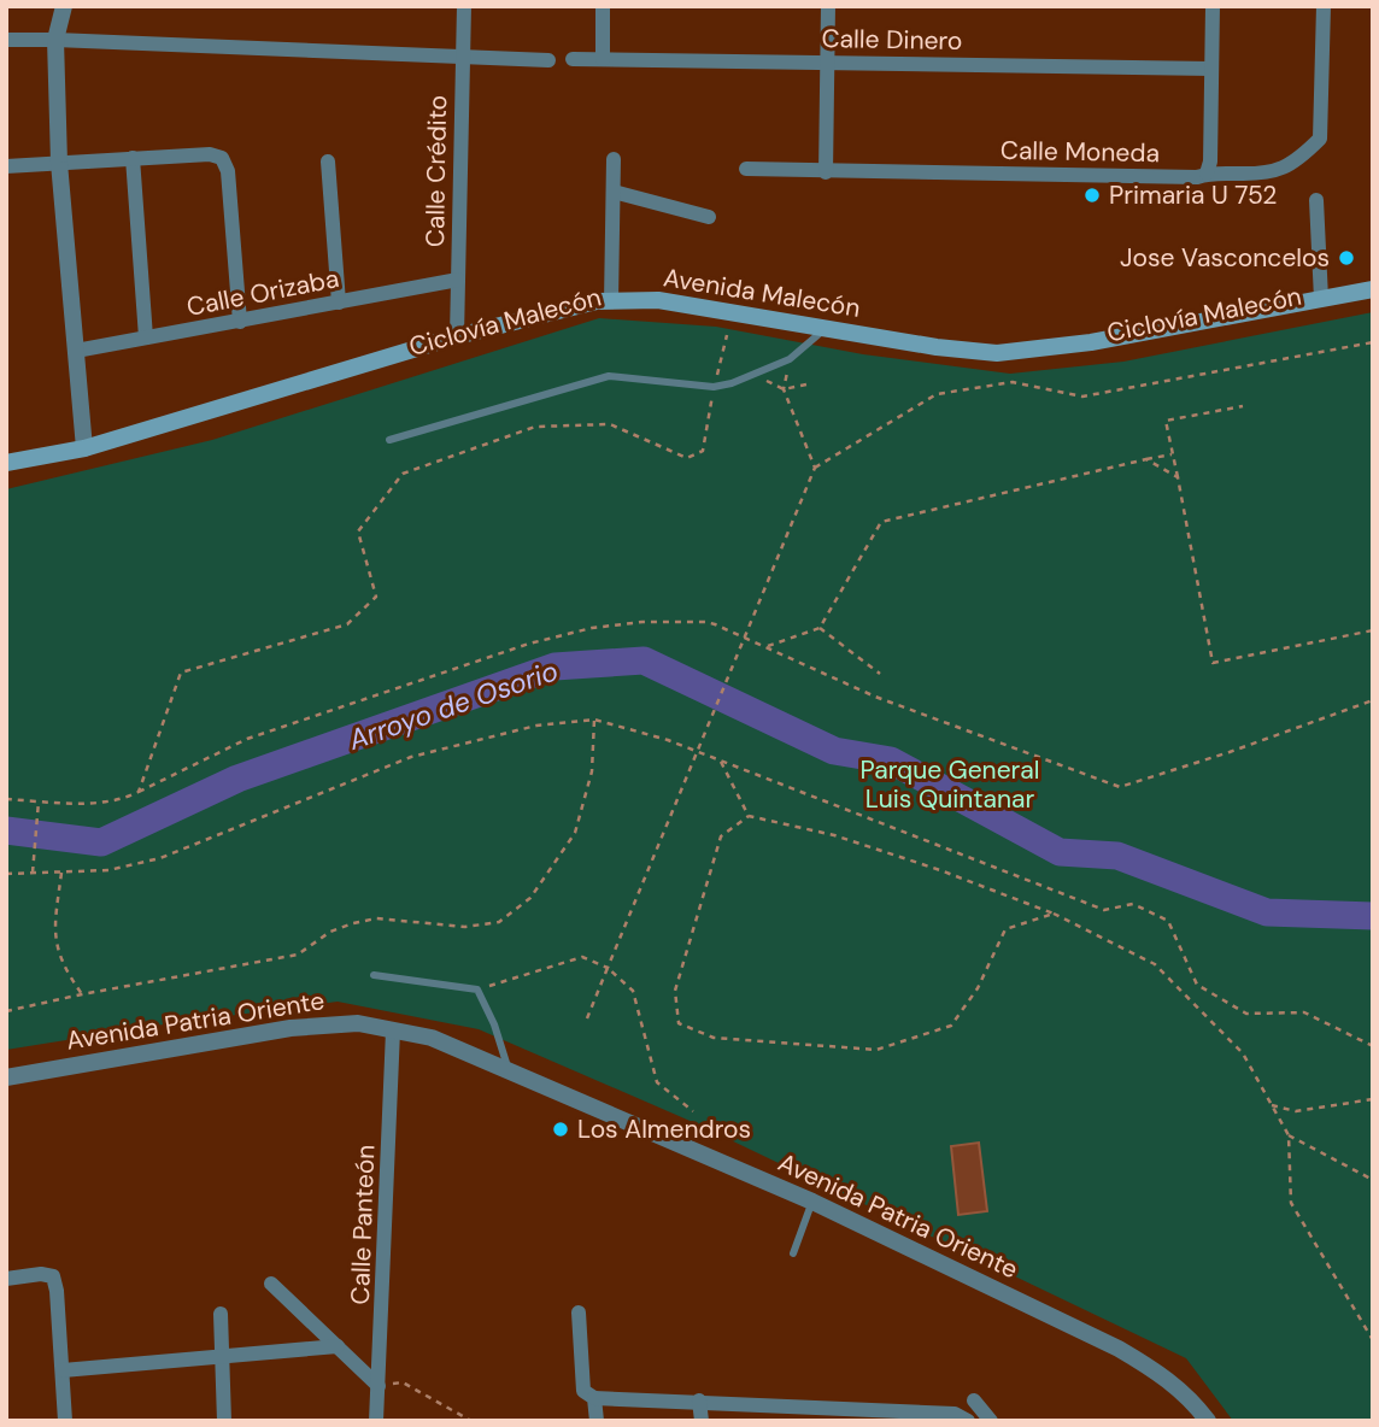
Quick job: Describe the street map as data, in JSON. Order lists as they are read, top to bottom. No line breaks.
{"streets":{"main road":["Avenida Malecón"],"street":["Calle Dinero","Calle Moneda","Calle Crédito","Calle Orizaba","Avenida Patria Oriente","Calle Panteón"]},"crossings":[["Calle Crédito","Calle Orizaba"],["Calle Crédito","Avenida Malecón"],["Avenida Patria Oriente","Calle Panteón"]],"water":["Arroyo de Osorio"],"parks":["Parque General Luis Quintanar"],"places":["Primaria U 752","Jose Vasconcelos","Los Almendros"]}
